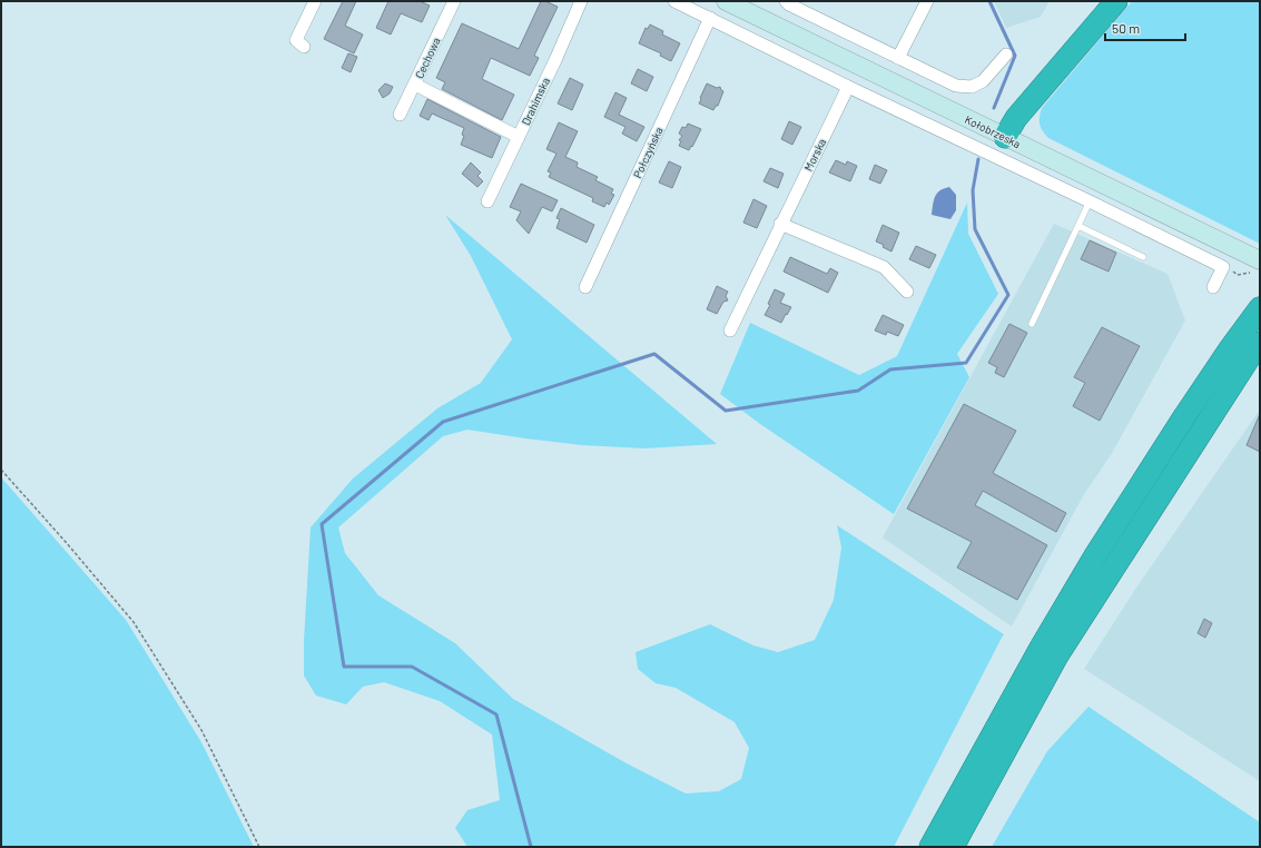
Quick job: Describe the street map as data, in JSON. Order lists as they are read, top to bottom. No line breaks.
{"streets":{"main road":["Kołobrzeska"],"street":["Cechowa","Drahimska","Połczyńska","Morska"]},"scale_bar":"50 m"}
